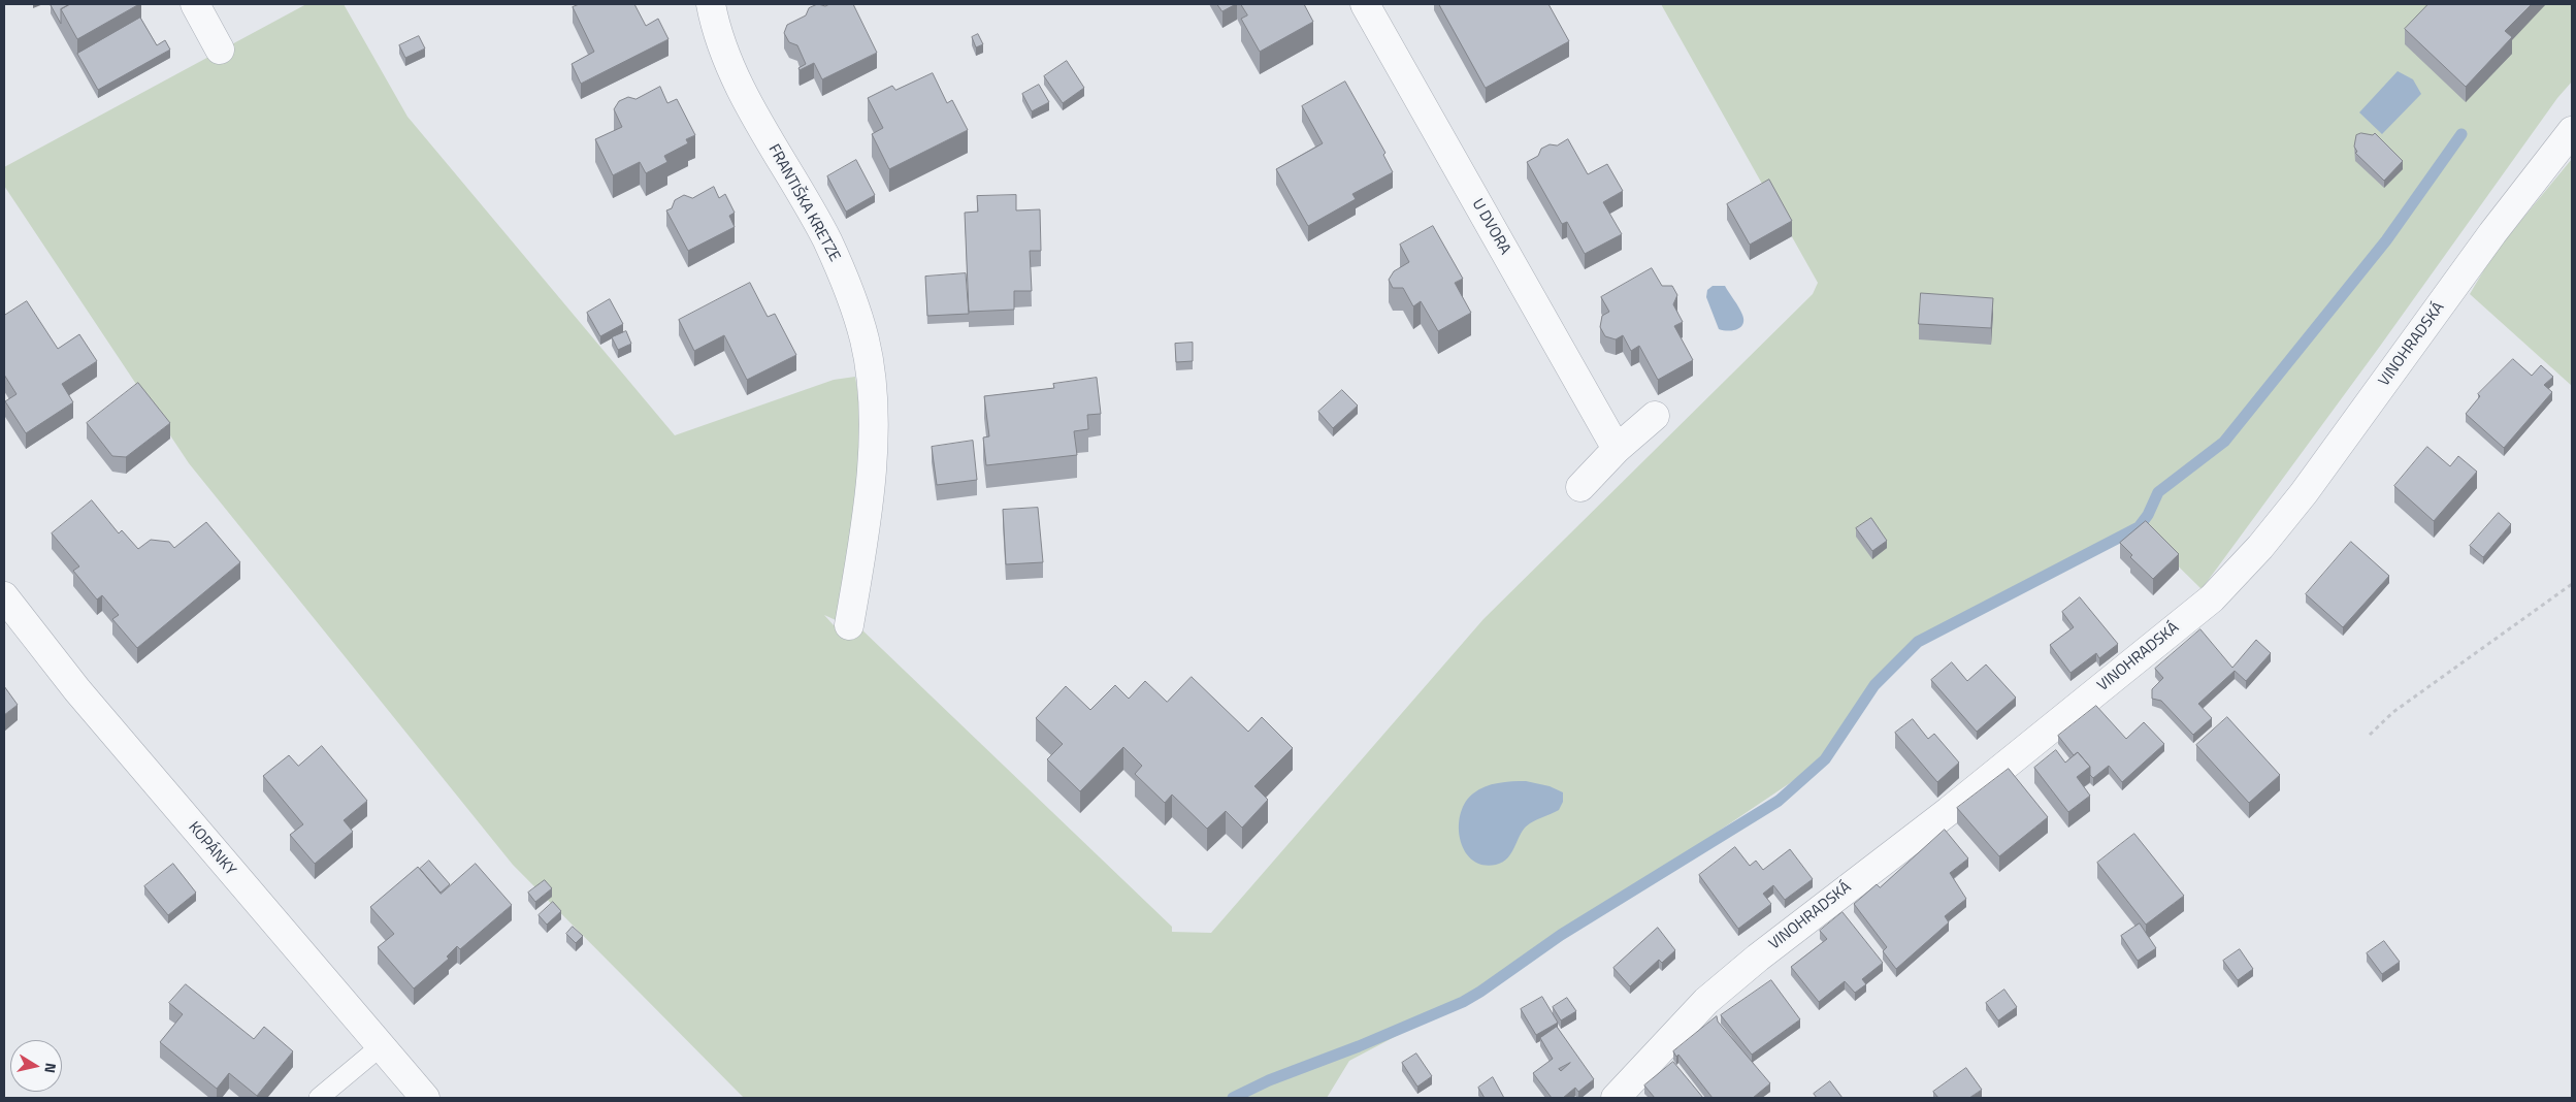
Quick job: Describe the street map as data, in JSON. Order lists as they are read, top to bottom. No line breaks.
{"streets":{"street":["FRANTIŠKA KRETZE","U DVORA","VINOHRADSKÁ","KOPÁNKY"]},"north":"right"}
